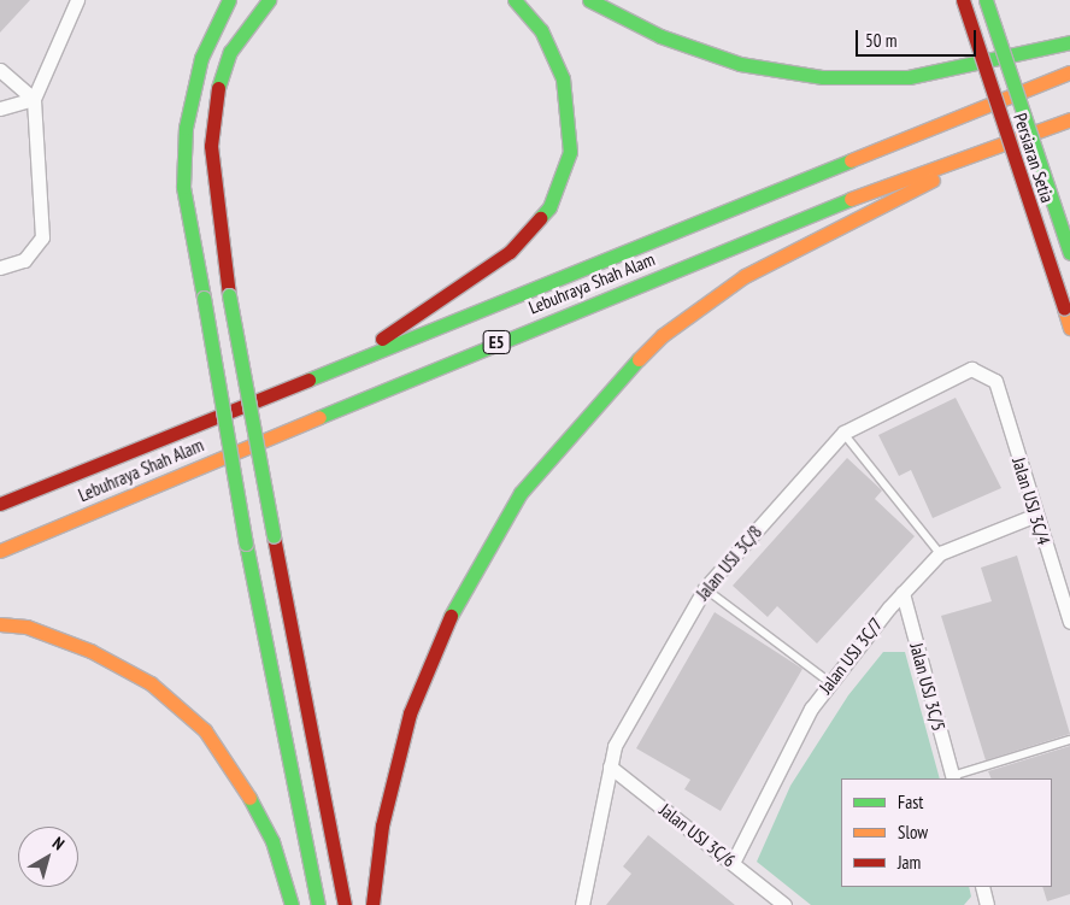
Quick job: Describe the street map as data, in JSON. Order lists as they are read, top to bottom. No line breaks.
{"streets":{"main road":["Persiaran Setia","Lebuhraya Shah Alam","E5"],"street":["Jalan USJ 3C/4","Jalan USJ 3C/8","Jalan USJ 3C/7","Jalan USJ 3C/5","Jalan USJ 3C/6"]},"crossings":[["Jalan USJ 3C/4","Jalan USJ 3C/8"],["Jalan USJ 3C/4","Jalan USJ 3C/7"],["Jalan USJ 3C/8","Jalan USJ 3C/6"],["Jalan USJ 3C/7","Jalan USJ 3C/5"],["Jalan USJ 3C/7","Jalan USJ 3C/6"]],"legend":["Fast","Slow","Jam"],"scale_bar":"50 m","north":"top right"}
